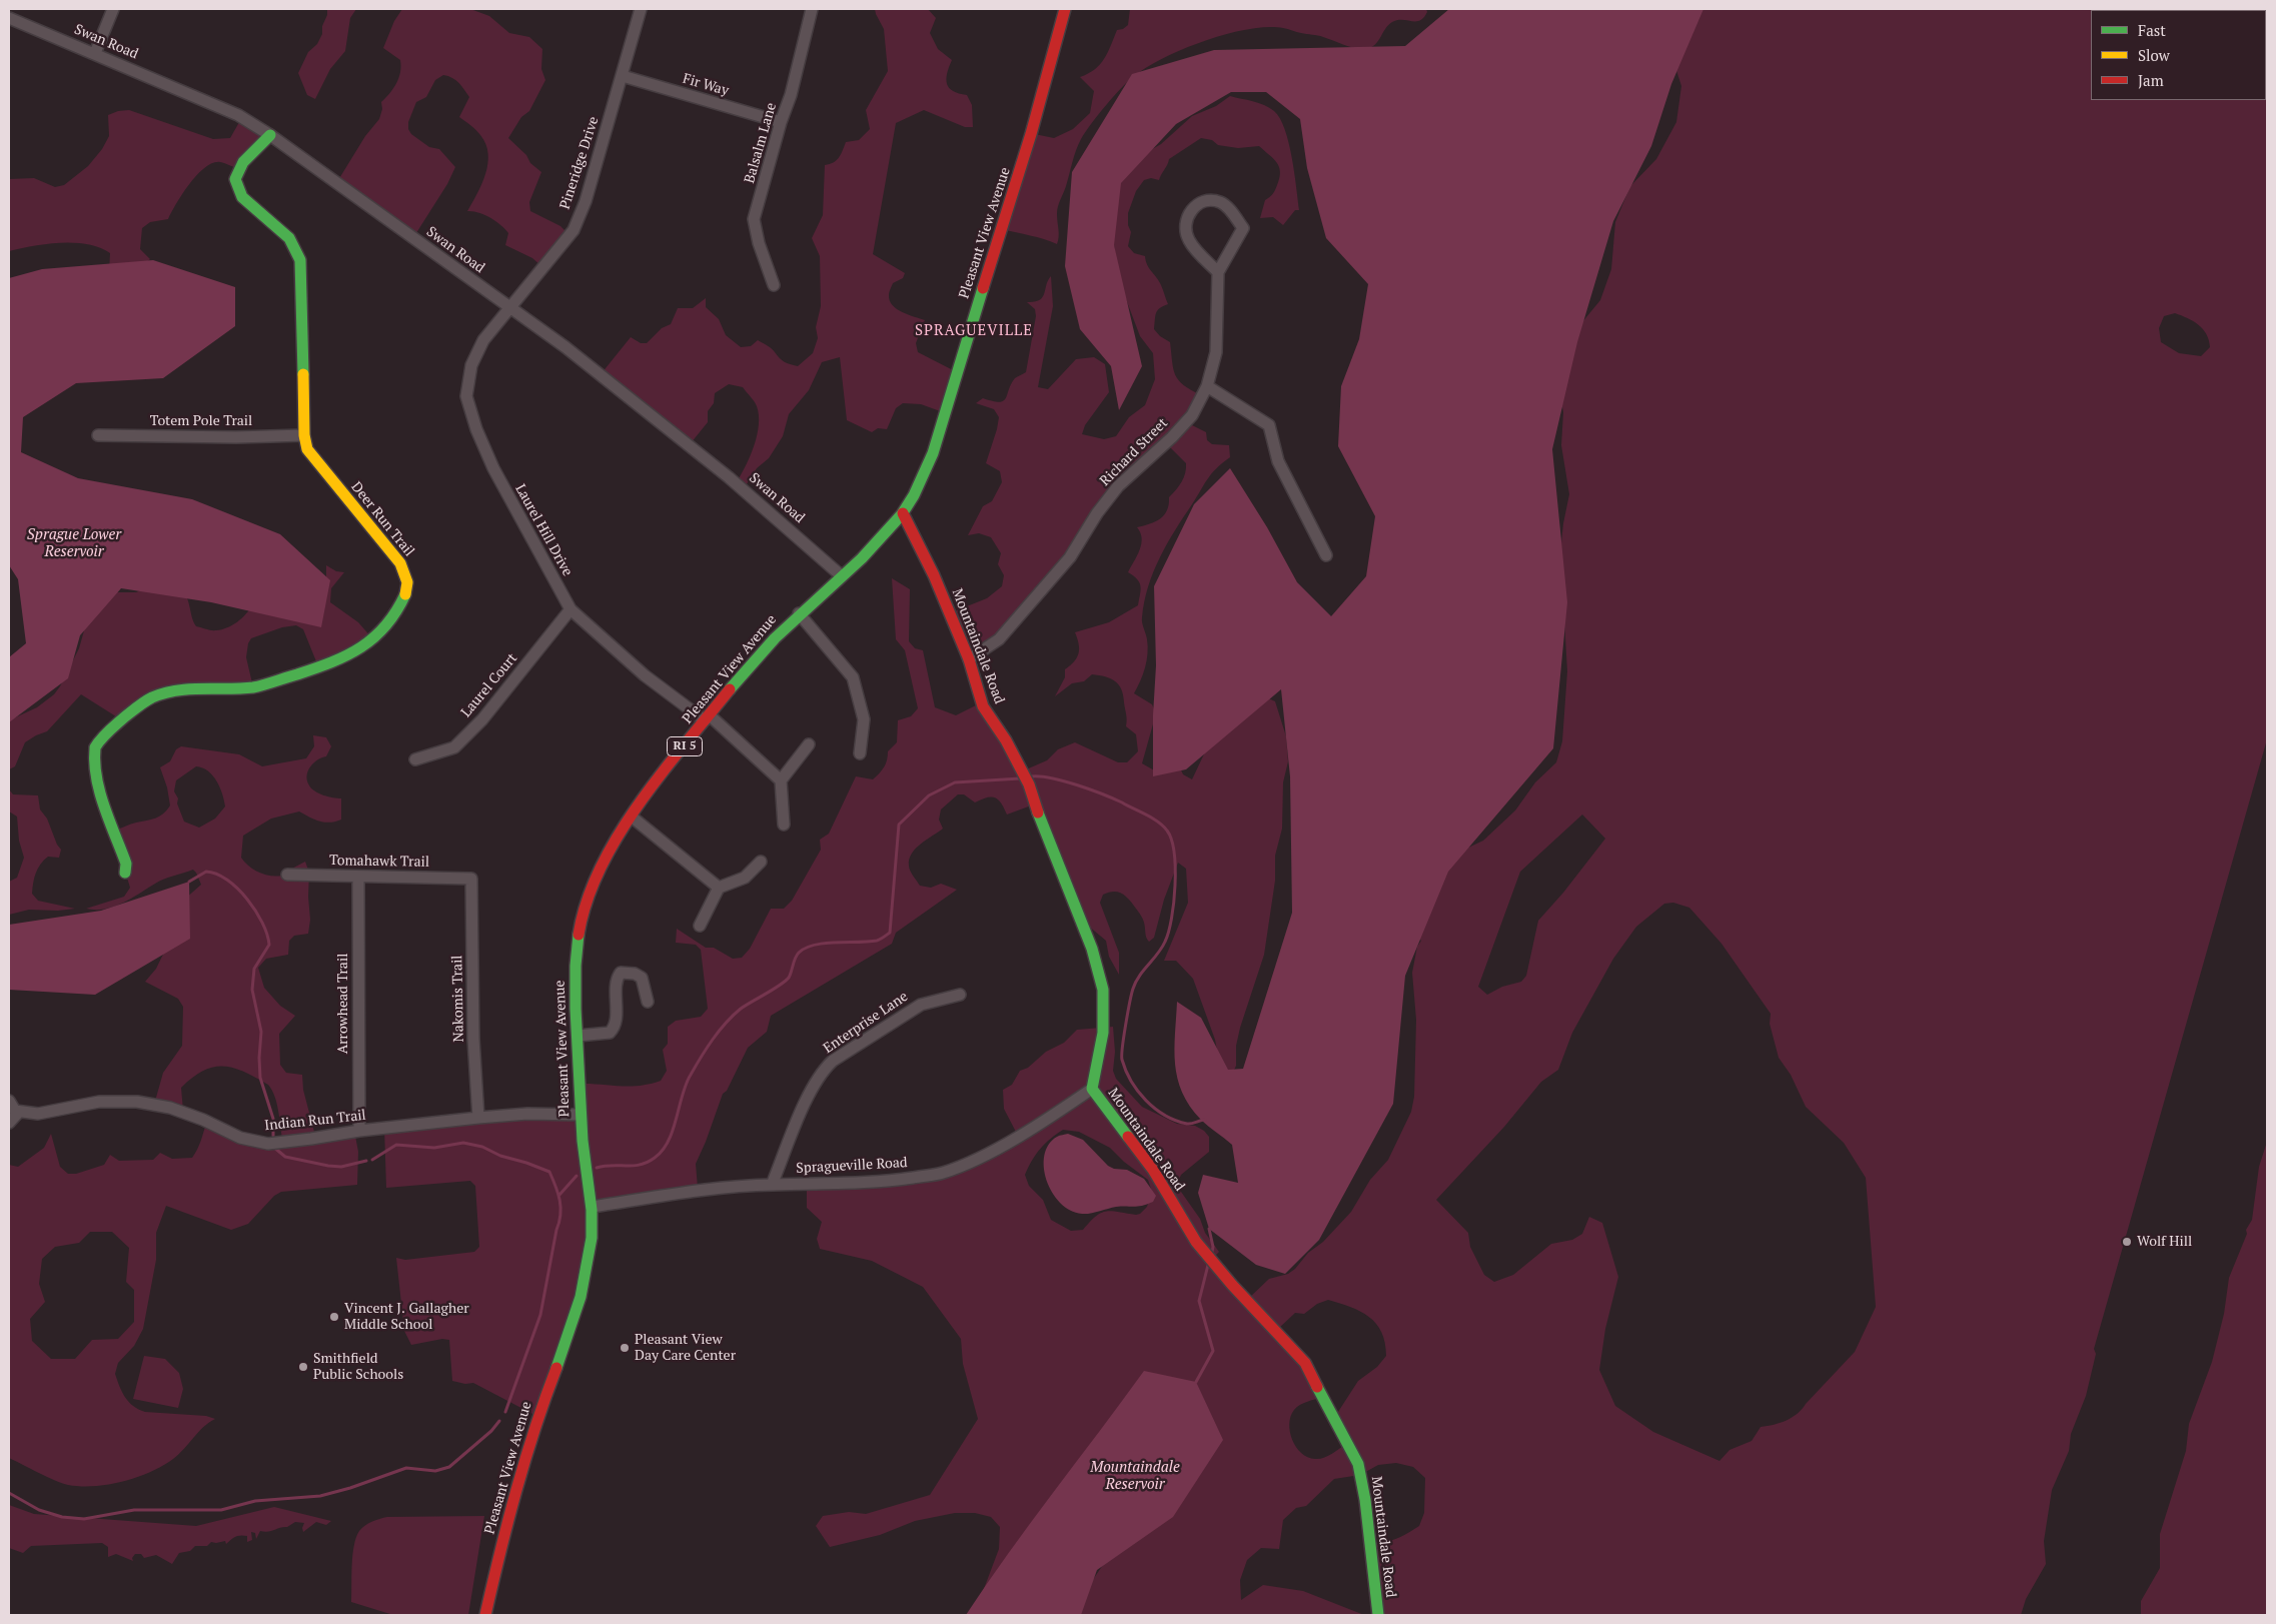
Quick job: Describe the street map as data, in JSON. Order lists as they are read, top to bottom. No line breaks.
{"streets":{"street":["Swan Road","Fir Way","Balsalm Lane","Pineridge Drive","Pleasant View Avenue","Totem Pole Trail","Richard Street","Deer Run Trail","Laurel Hill Drive","Mountaindale Road","Laurel Court","RI 5","Tomahawk Trail","Nakomis Trail","Arrowhead Trail","Enterprise Lane","Indian Run Trail","Spragueville Road"]},"crossings":[["Swan Road","Pineridge Drive"],["Swan Road","Pleasant View Avenue"],["Swan Road","Deer Run Trail"],["Swan Road","Laurel Hill Drive"],["Fir Way","Balsalm Lane"],["Fir Way","Pineridge Drive"],["Pineridge Drive","Laurel Hill Drive"],["Pleasant View Avenue","Laurel Hill Drive"],["Pleasant View Avenue","Mountaindale Road"],["Pleasant View Avenue","Indian Run Trail"],["Pleasant View Avenue","Spragueville Road"],["Totem Pole Trail","Deer Run Trail"],["Richard Street","Mountaindale Road"],["Laurel Hill Drive","Laurel Court"],["Mountaindale Road","Spragueville Road"],["Tomahawk Trail","Nakomis Trail"],["Tomahawk Trail","Arrowhead Trail"],["Nakomis Trail","Indian Run Trail"],["Arrowhead Trail","Indian Run Trail"],["Enterprise Lane","Spragueville Road"]],"districts":["SPRAGUEVILLE"],"water":["Sprague Lower Reservoir","Mountaindale Reservoir"],"places":["Wolf Hill","Vincent J. Gallagher Middle School","Pleasant View Day Care Center","Smithfield Public Schools"],"legend":["Fast","Slow","Jam"]}
